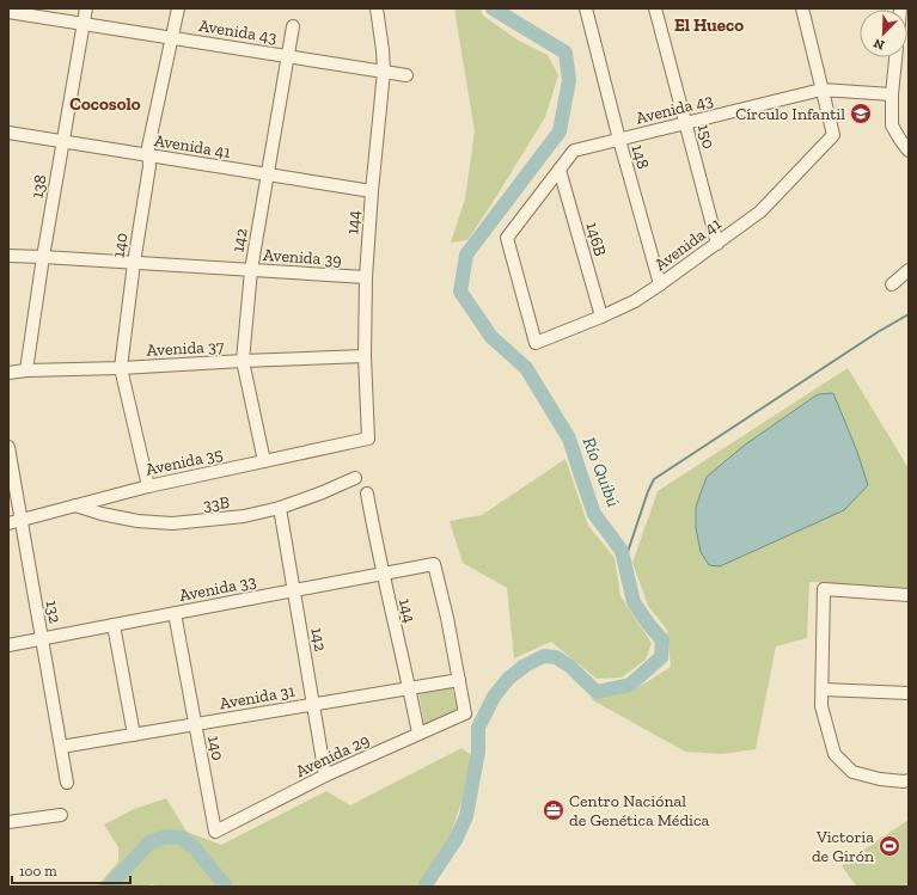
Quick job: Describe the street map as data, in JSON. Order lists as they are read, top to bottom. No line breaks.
{"streets":{"street":["Avenida 43","150","Avenida 41","148","138","144","146B","142","140","Avenida 39","Avenida 37","Avenida 35","33B","Avenida 33","132","Avenida 31","Avenida 29"]},"crossings":[["Avenida 43","150"],["Avenida 43","Avenida 41"],["Avenida 43","148"],["Avenida 43","138"],["Avenida 43","144"],["Avenida 43","146B"],["Avenida 43","142"],["Avenida 43","140"],["150","Avenida 41"],["Avenida 41","148"],["Avenida 41","138"],["Avenida 41","144"],["Avenida 41","146B"],["Avenida 41","142"],["Avenida 41","140"],["138","Avenida 39"],["138","Avenida 37"],["144","Avenida 39"],["144","Avenida 37"],["144","Avenida 35"],["144","Avenida 33"],["144","Avenida 31"],["144","Avenida 29"],["142","Avenida 39"],["142","Avenida 37"],["142","Avenida 35"],["142","33B"],["142","Avenida 33"],["142","Avenida 31"],["142","Avenida 29"],["140","Avenida 39"],["140","Avenida 37"],["140","Avenida 35"],["140","Avenida 33"],["140","Avenida 31"],["140","Avenida 29"],["Avenida 35","33B"],["Avenida 35","132"],["Avenida 33","132"],["Avenida 33","Avenida 31"],["Avenida 33","Avenida 29"],["132","Avenida 31"],["Avenida 31","Avenida 29"]],"districts":["El Hueco","Cocosolo"],"water":["Río Quibú"],"places":{"school or university":["Círculo Infantil"],"office":["Centro Naciónal de Genética Médica"],"sports":["Victoria de Girón"]},"scale_bar":"100 m","north":"bottom left"}
